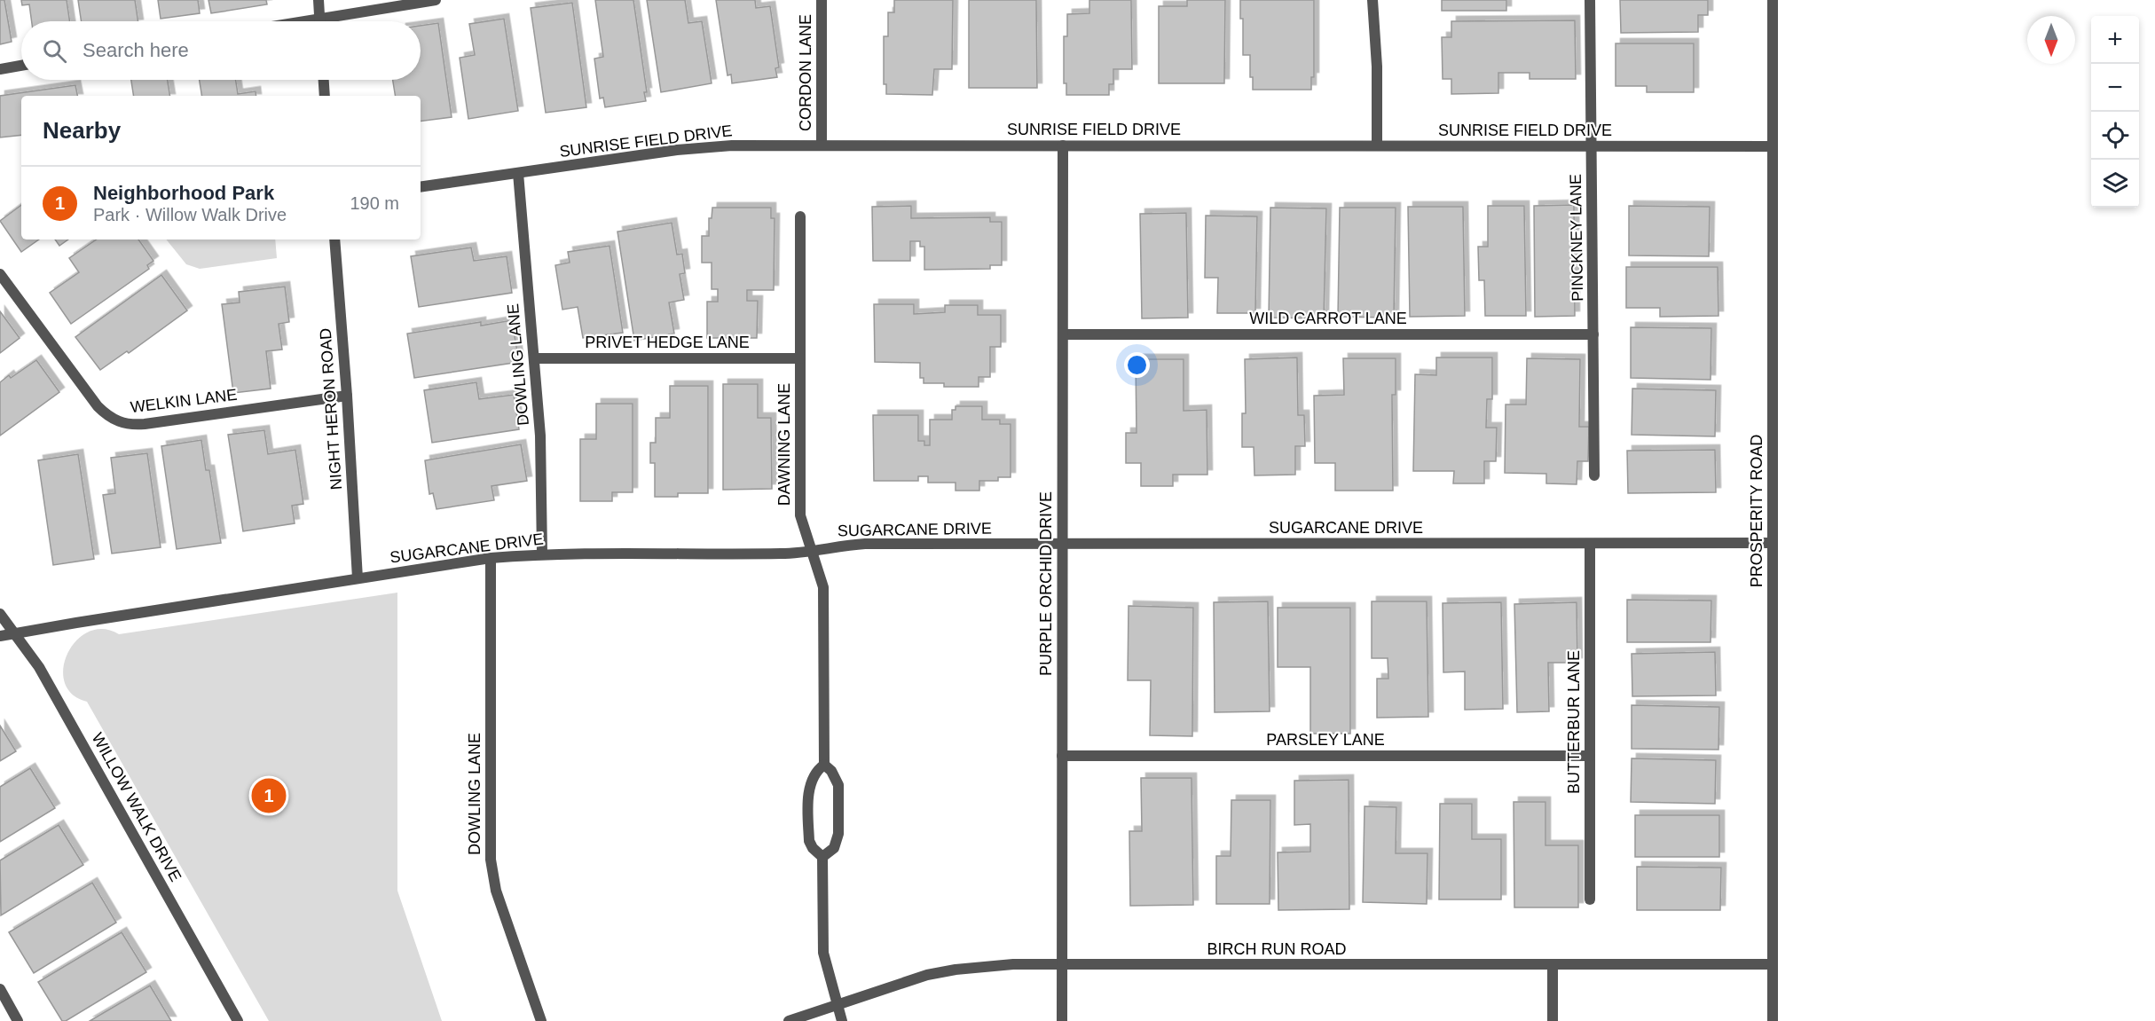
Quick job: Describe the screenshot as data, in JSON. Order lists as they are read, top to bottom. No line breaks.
{"streets":{"street":["CORDON LANE","SUNRISE FIELD DRIVE","PINCKNEY LANE","WILD CARROT LANE","PRIVET HEDGE LANE","DOWLING LANE","WELKIN LANE","NIGHT HERON ROAD","DAWNING LANE","PROSPERITY ROAD","SUGARCANE DRIVE","PURPLE ORCHID DRIVE","BUTTERBUR LANE","PARSLEY LANE","WILLOW WALK DRIVE","BIRCH RUN ROAD"]},"crossings":[["CORDON LANE","SUNRISE FIELD DRIVE"],["SUNRISE FIELD DRIVE","PINCKNEY LANE"],["SUNRISE FIELD DRIVE","DOWLING LANE"],["SUNRISE FIELD DRIVE","PROSPERITY ROAD"],["SUNRISE FIELD DRIVE","PURPLE ORCHID DRIVE"],["PINCKNEY LANE","WILD CARROT LANE"],["WILD CARROT LANE","PURPLE ORCHID DRIVE"],["PRIVET HEDGE LANE","DOWLING LANE"],["PRIVET HEDGE LANE","DAWNING LANE"],["DOWLING LANE","SUGARCANE DRIVE"],["WELKIN LANE","NIGHT HERON ROAD"],["NIGHT HERON ROAD","SUGARCANE DRIVE"],["DAWNING LANE","SUGARCANE DRIVE"],["PROSPERITY ROAD","SUGARCANE DRIVE"],["PROSPERITY ROAD","BIRCH RUN ROAD"],["SUGARCANE DRIVE","PURPLE ORCHID DRIVE"],["SUGARCANE DRIVE","BUTTERBUR LANE"],["SUGARCANE DRIVE","WILLOW WALK DRIVE"],["PURPLE ORCHID DRIVE","PARSLEY LANE"],["PURPLE ORCHID DRIVE","BIRCH RUN ROAD"],["BUTTERBUR LANE","PARSLEY LANE"]],"north":"bottom","page":{"map_buttons":["+","−"],"search":"Search here","heading":"Nearby","list":[{"mark":"1","name":"Neighborhood Park","note":"Park · Willow Walk Drive","value":"190 m"}],"pins":"1"}}
